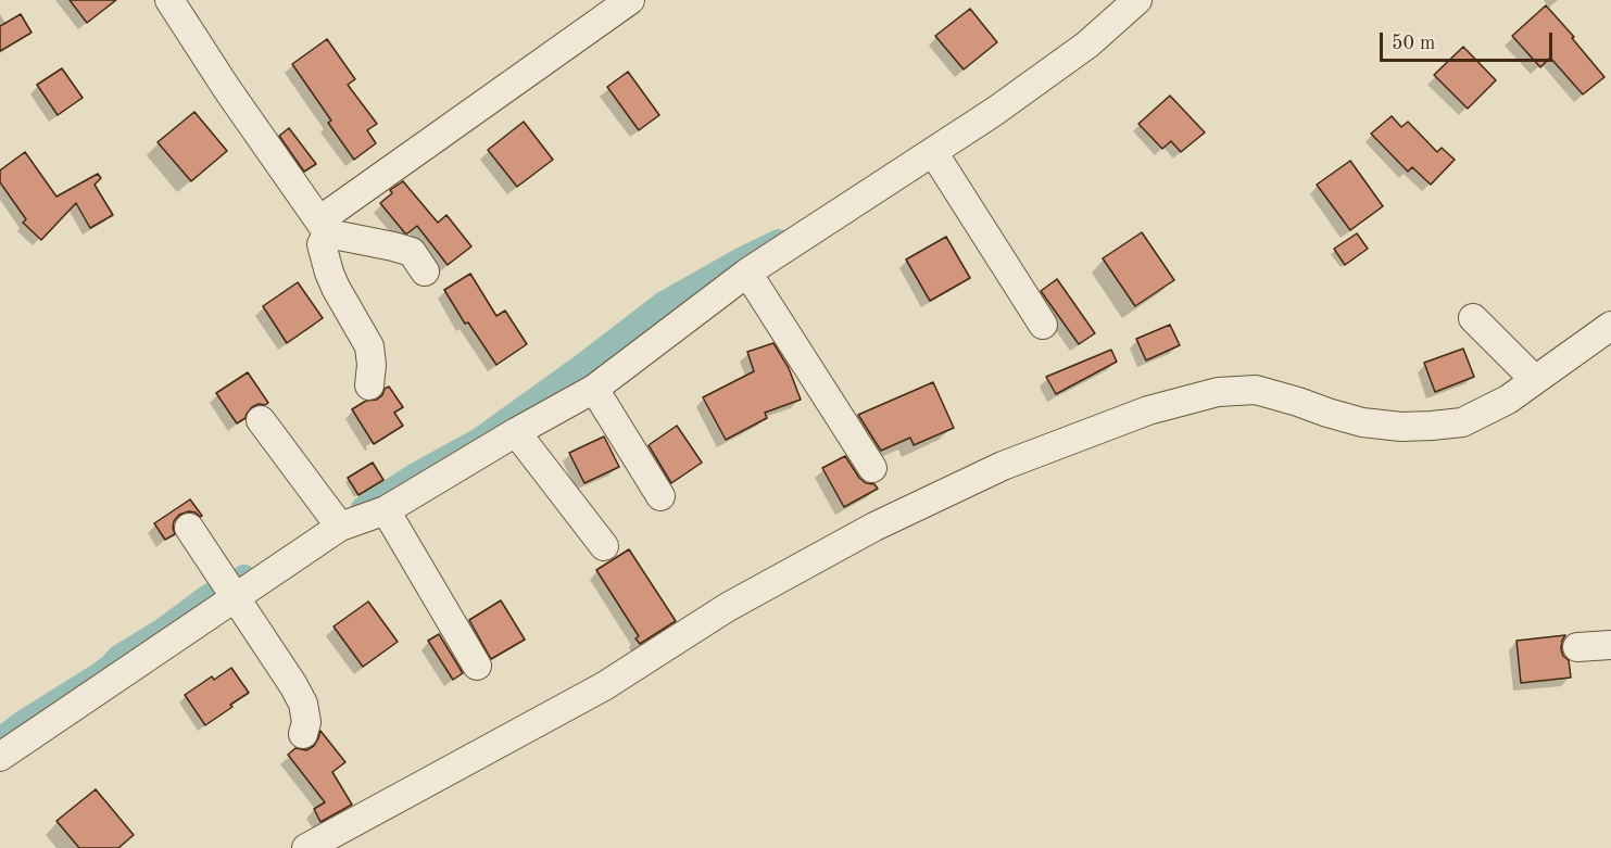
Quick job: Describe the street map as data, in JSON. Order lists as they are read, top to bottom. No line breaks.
{"scale_bar":"50 m"}
